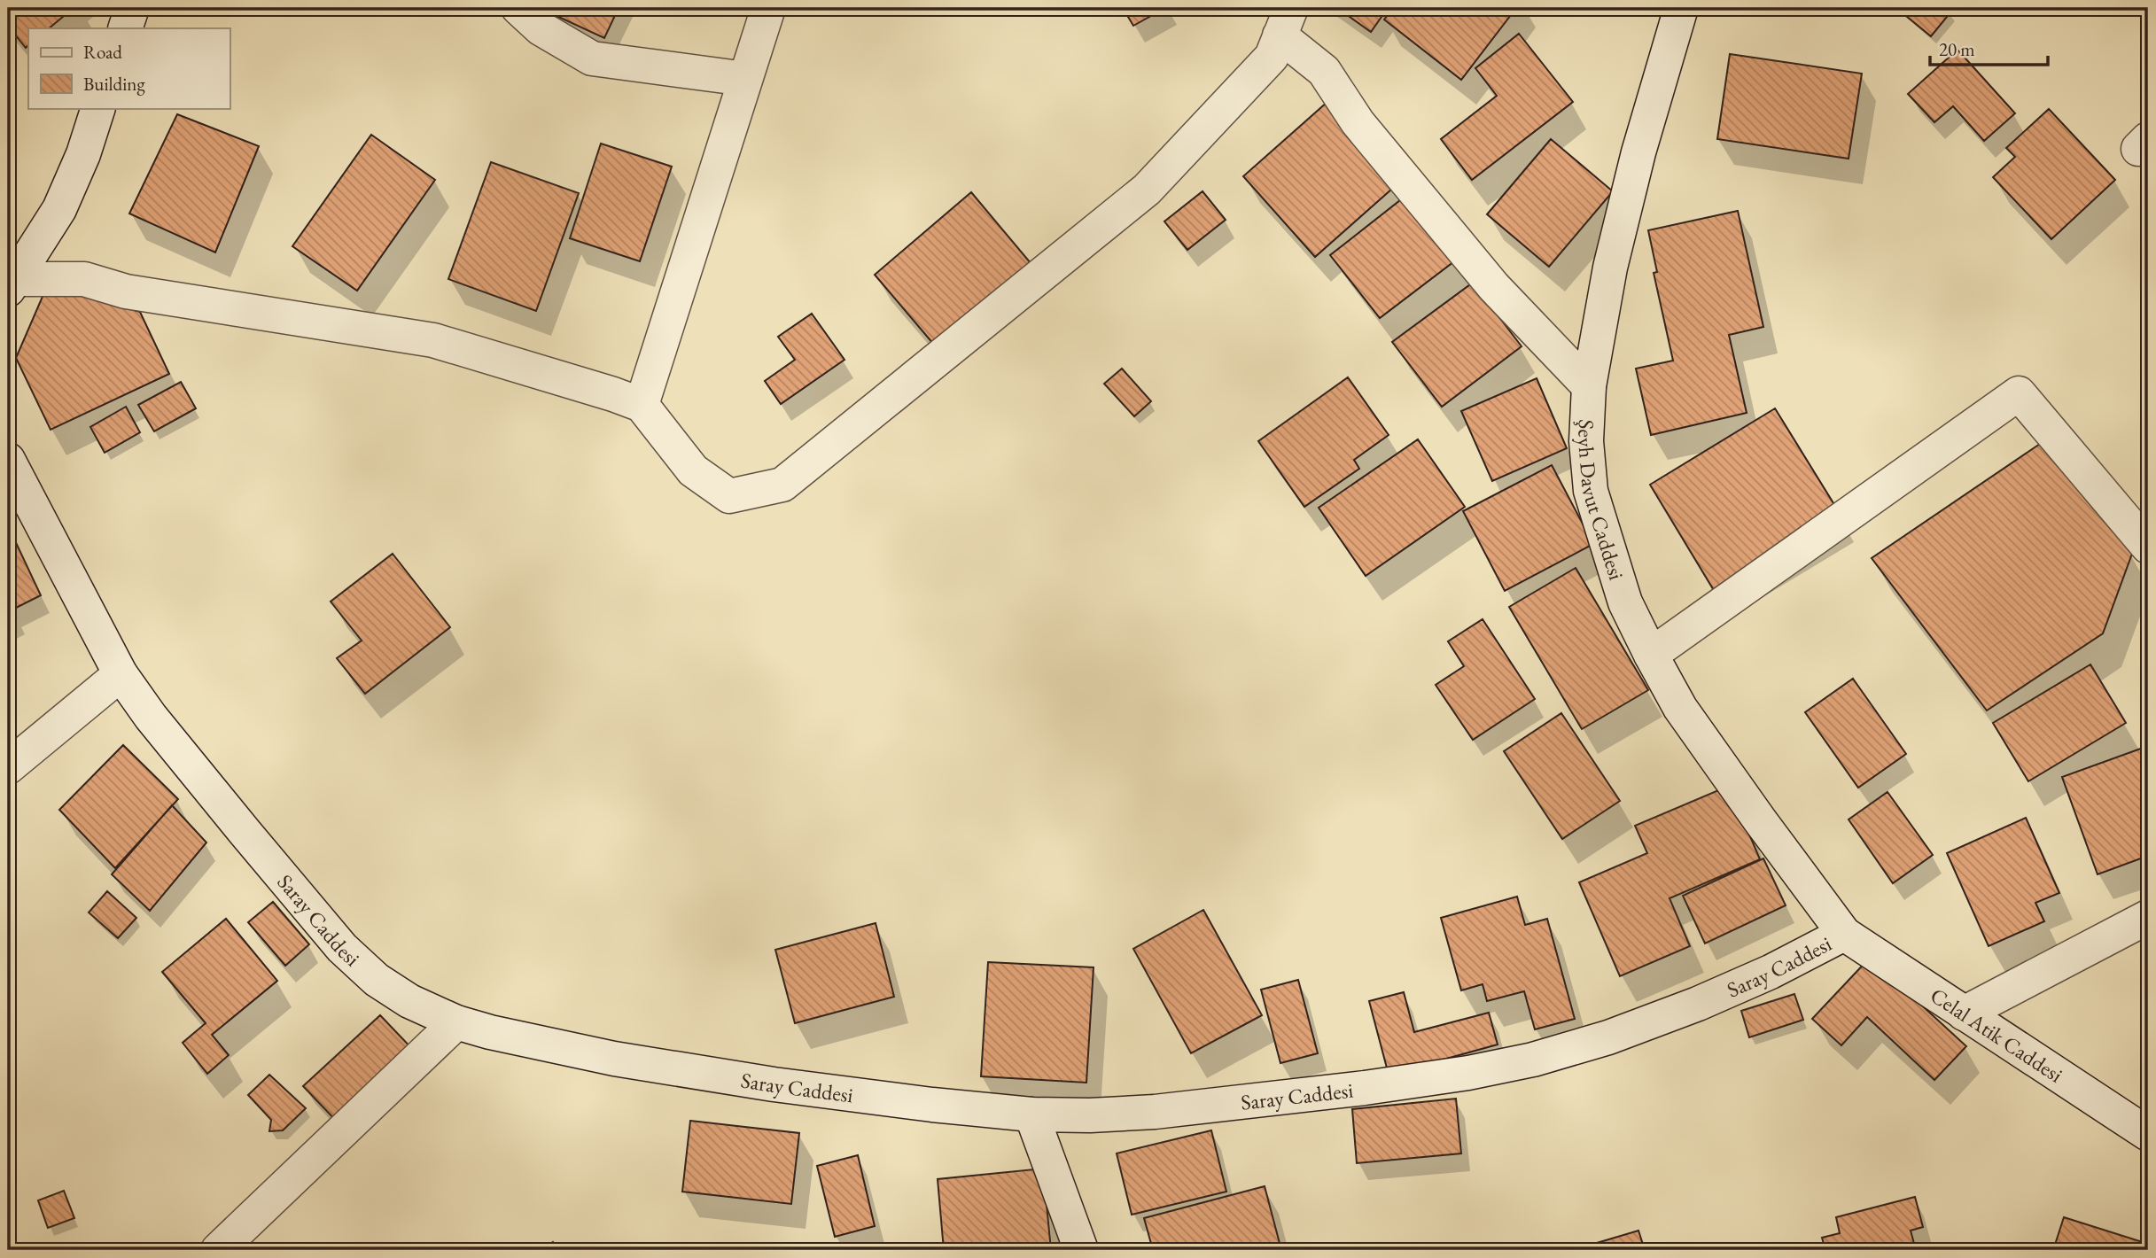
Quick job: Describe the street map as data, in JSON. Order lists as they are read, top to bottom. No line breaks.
{"streets":{"street":["Şeyh Davut Caddesi","Saray Caddesi","Celal Atik Caddesi"]},"crossings":[["Şeyh Davut Caddesi","Saray Caddesi"],["Şeyh Davut Caddesi","Celal Atik Caddesi"],["Saray Caddesi","Celal Atik Caddesi"]],"legend":["Road","Building"],"scale_bar":"20 m"}
